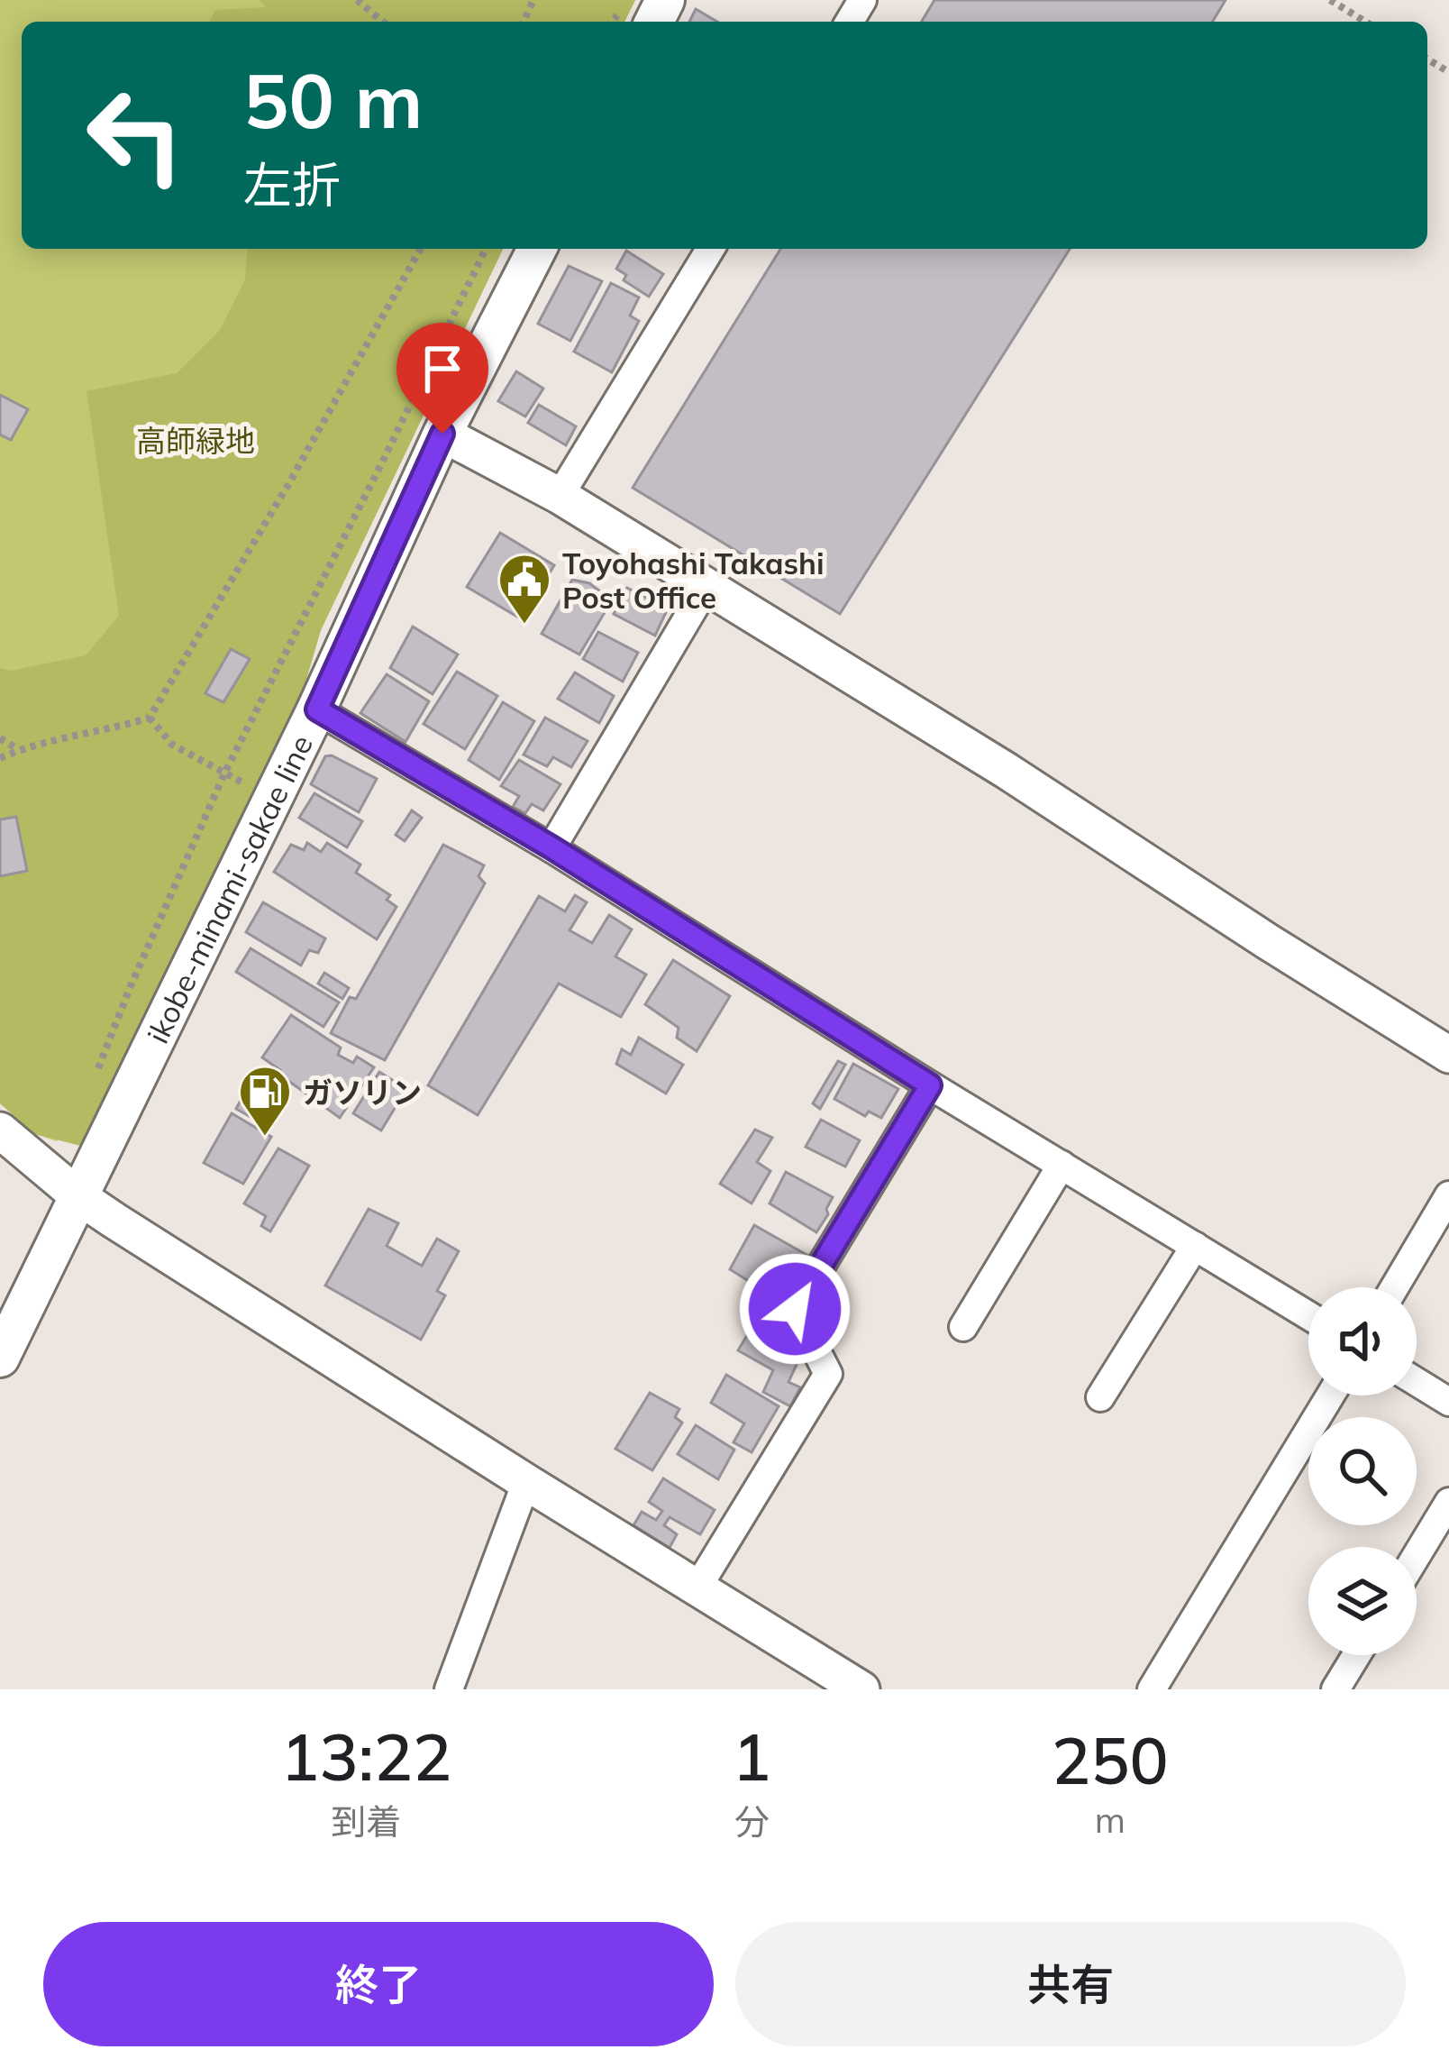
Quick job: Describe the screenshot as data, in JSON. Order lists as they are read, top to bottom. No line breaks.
{"streets":{"main road":["ikobe-minami-sakae line"]},"parks":["高師緑地"],"places":{"public building":["Toyohashi Takashi Post Office"],"fuel station":["ガソリン"]},"page":{"turn":["50 m","左折"],"eta":["13:22","到着","1","分","250","m"],"buttons":["終了","共有"]}}
